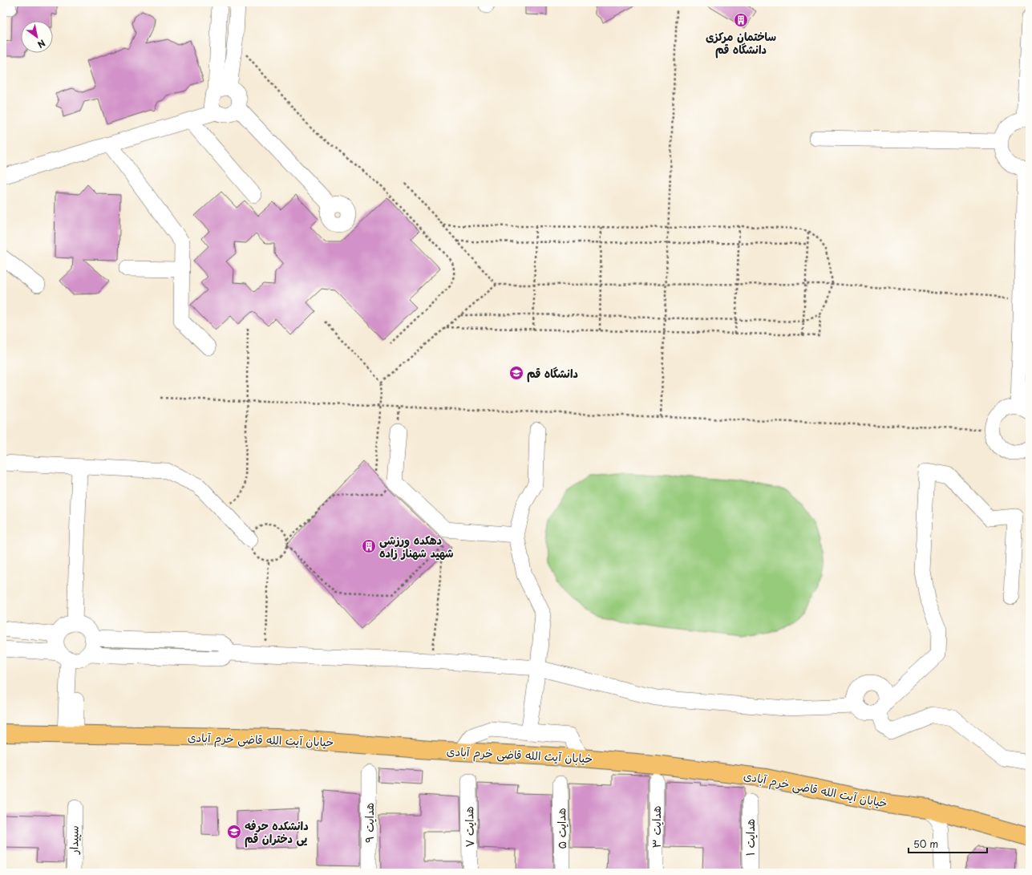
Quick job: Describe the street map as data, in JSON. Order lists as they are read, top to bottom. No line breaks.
{"streets":{"main road":["خیابان آیت الله قاضی خرم آبادی"],"street":["هدایت ۹","هدایت ۷","هدایت ۳","هدایت ۵","هدایت ۱","سپیدار"]},"places":{"building":["ساختمان مرکزی دانشگاه قم","دهکده ورزشی شهید شهناز زاده"],"school or university":["دانشگاه قم","دانشکده حرفه یی دختران قم"]},"scale_bar":"50 m","north":"bottom right"}
